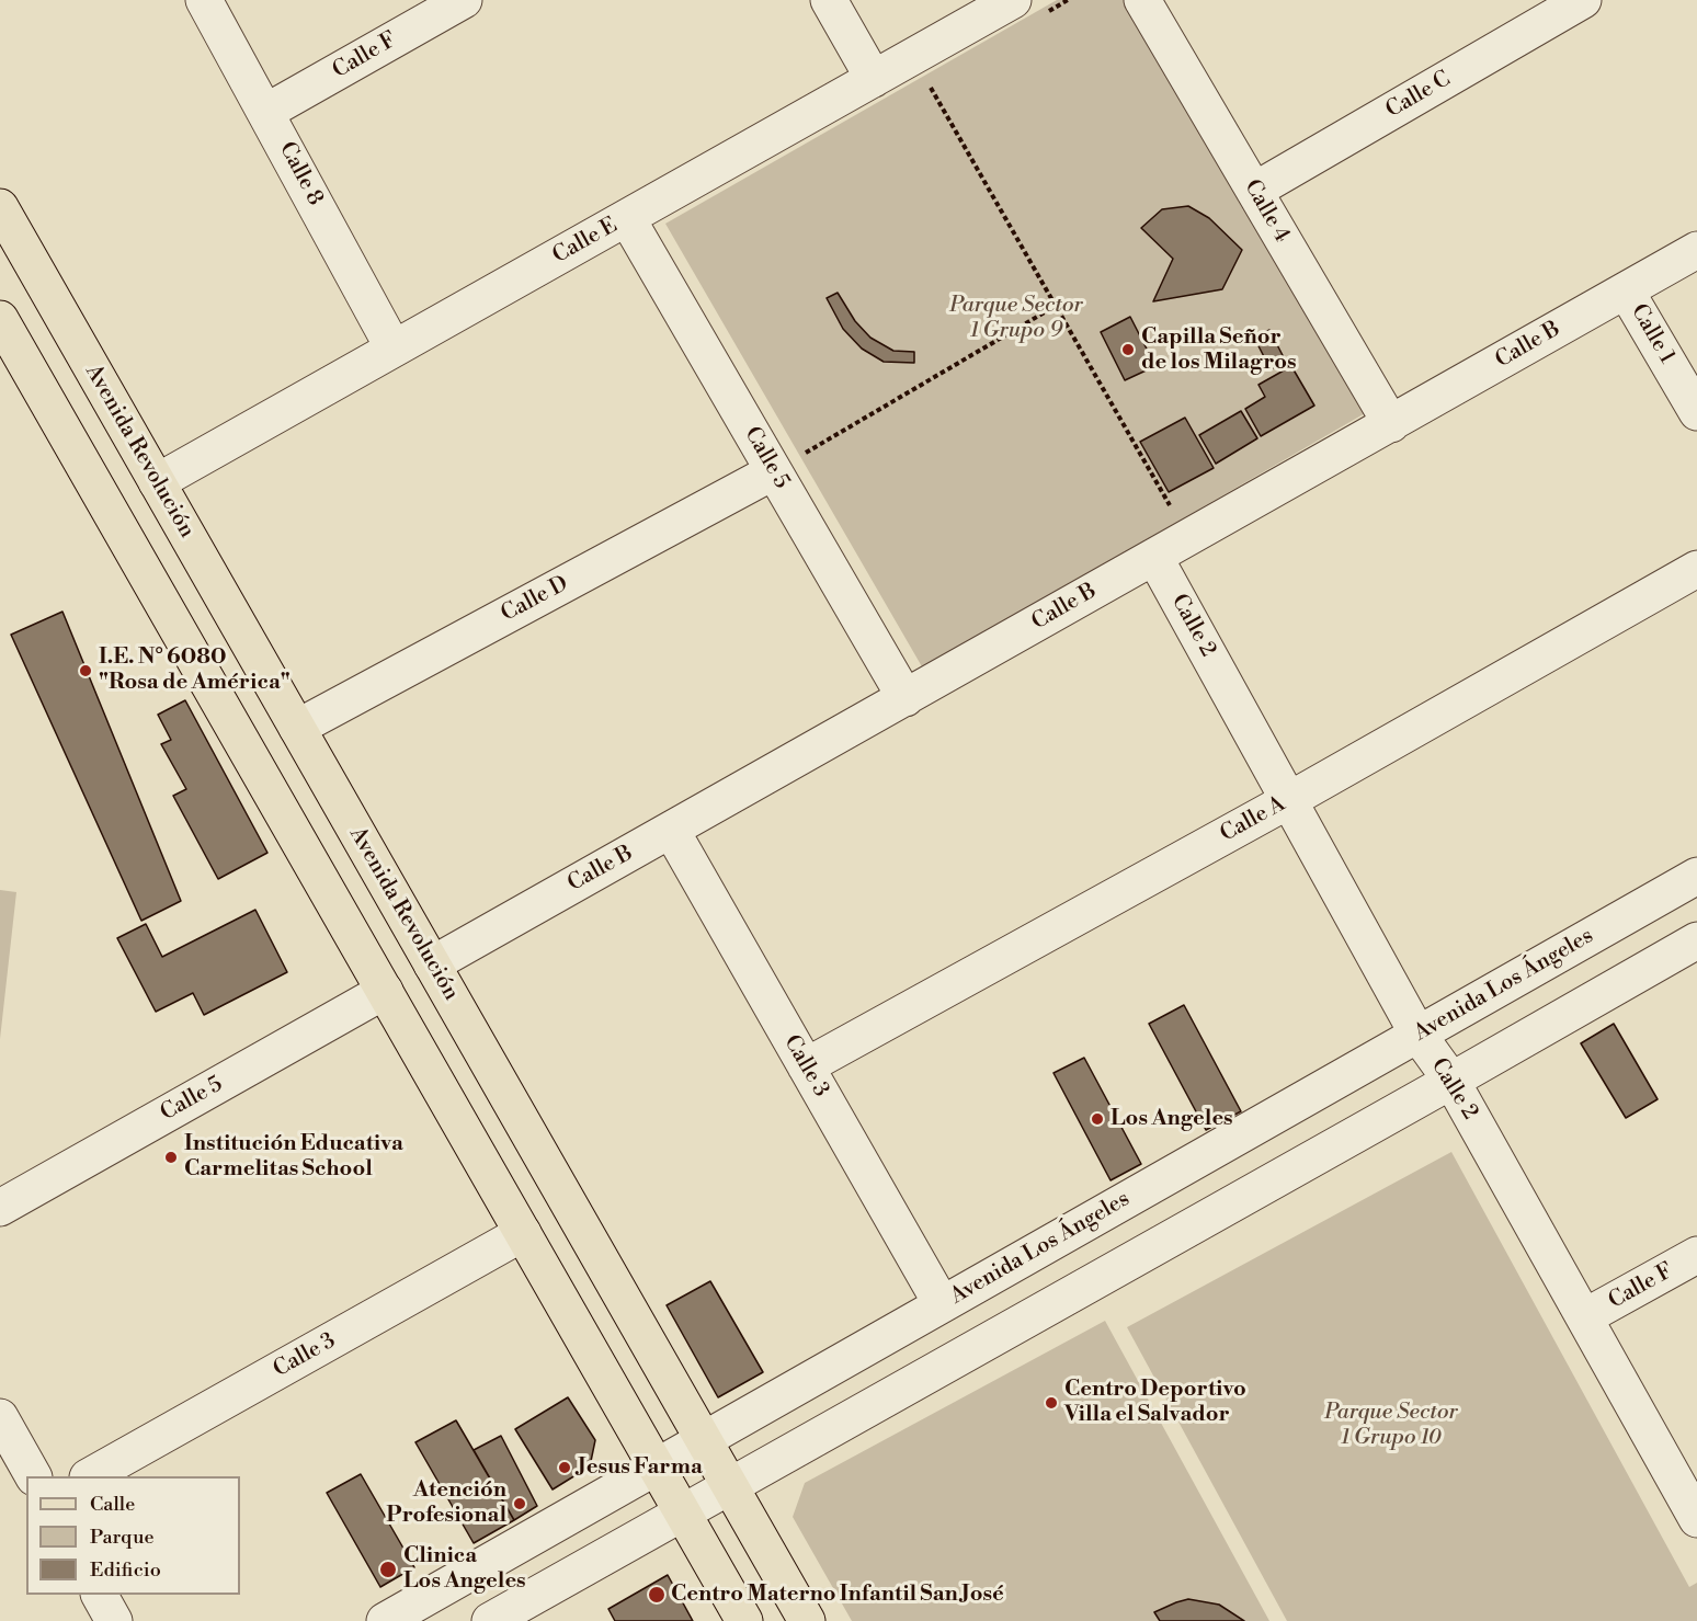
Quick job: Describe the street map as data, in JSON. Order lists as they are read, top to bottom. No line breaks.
{"streets":{"main road":["Avenida Revolución"],"street":["Calle F","Calle C","Calle 8","Calle 4","Calle E","Calle 1","Calle B","Calle 5","Calle D","Calle 2","Calle A","Avenida Los Ángeles","Calle 3"]},"crossings":[["Calle F","Calle 8"],["Calle F","Calle 2"],["Calle C","Calle 4"],["Calle 8","Calle E"],["Calle 4","Calle B"],["Calle E","Avenida Revolución"],["Calle E","Calle 5"],["Calle 1","Calle B"],["Calle B","Avenida Revolución"],["Calle B","Calle 5"],["Calle B","Calle 2"],["Calle B","Calle 3"],["Avenida Revolución","Calle D"],["Avenida Revolución","Avenida Los Ángeles"],["Calle 5","Calle D"],["Calle 2","Calle A"],["Calle 2","Avenida Los Ángeles"],["Calle A","Calle 3"],["Avenida Los Ángeles","Calle 3"]],"parks":["Parque Sector 1 Grupo 9","Parque Sector 1 Grupo 10"],"places":["Capilla Señor de los Milagros","I.E. N° 6080 \"Rosa de América\"","Los Angeles","Institución Educativa Carmelitas School","Centro Deportivo Villa el Salvador","Jesus Farma","Atención Profesional","Clinica Los Angeles","Centro Materno Infantil San José"],"legend":["Calle","Parque","Edificio"]}
